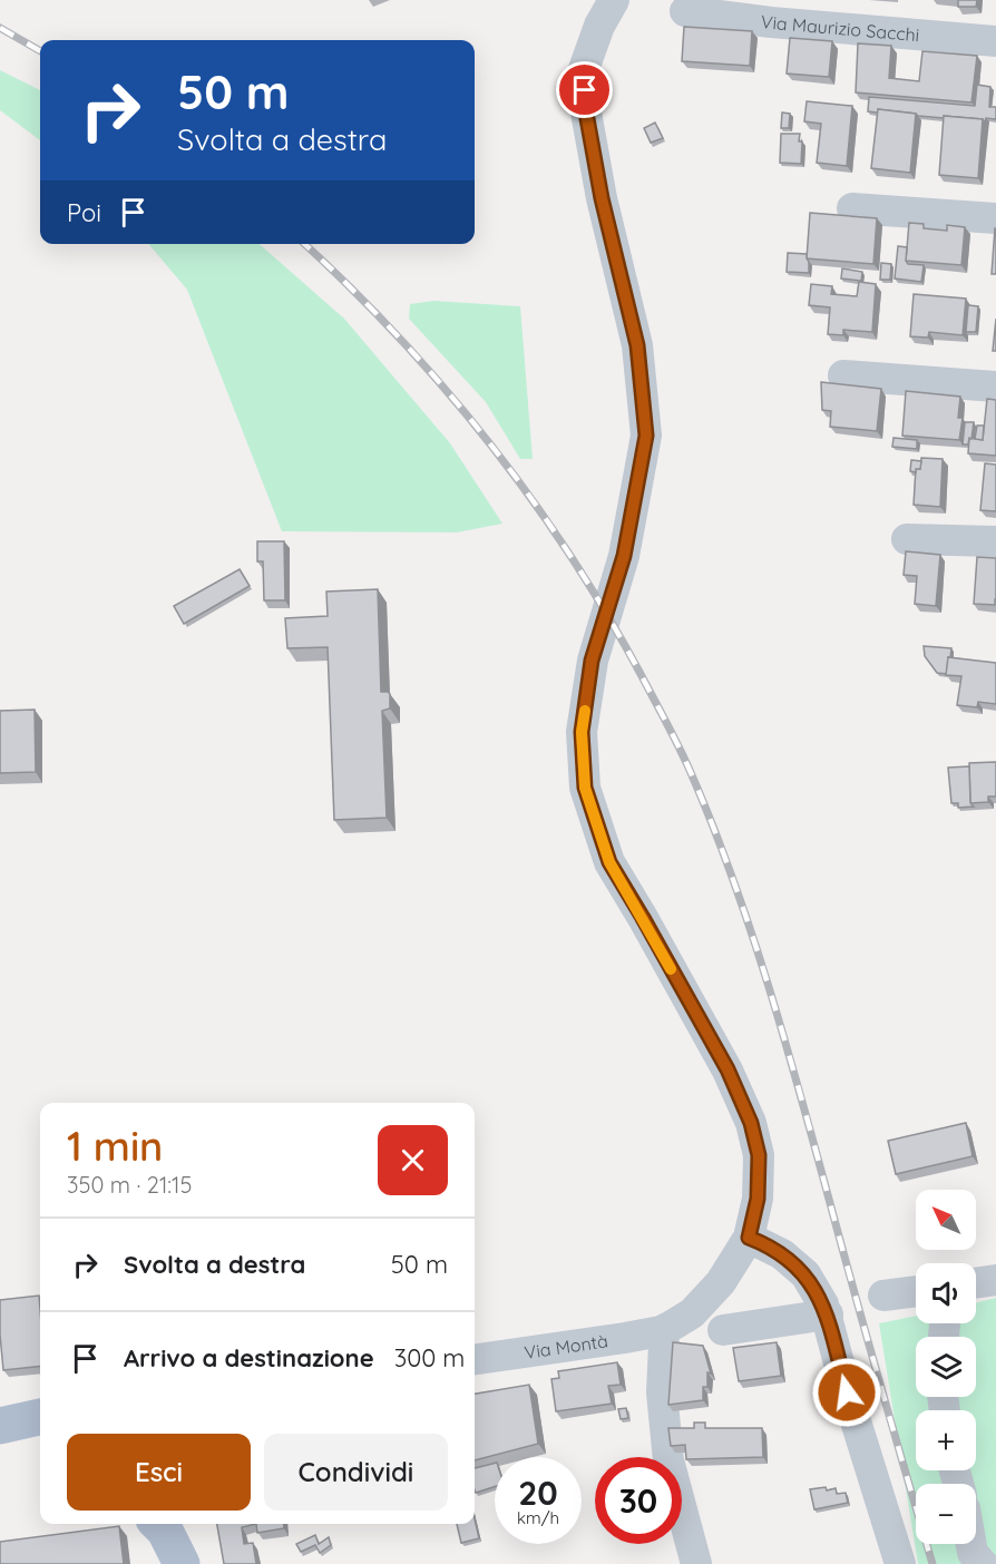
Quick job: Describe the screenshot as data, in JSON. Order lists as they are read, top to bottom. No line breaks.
{"streets":{"street":["Via Maurizio Sacchi","Via Montà"]},"north":"top left","page":{"turn":["50 m","Svolta a destra"],"then":"Poi","heading":["1 min","350 m · 21:15"],"map_buttons":["+","−"],"list":[{"name":"Svolta a destra","value":"50 m"},{"name":"Arrivo a destinazione","value":"300 m"}],"buttons":["Esci","Condividi"],"speed":"20 km/h","limit":"30"}}
